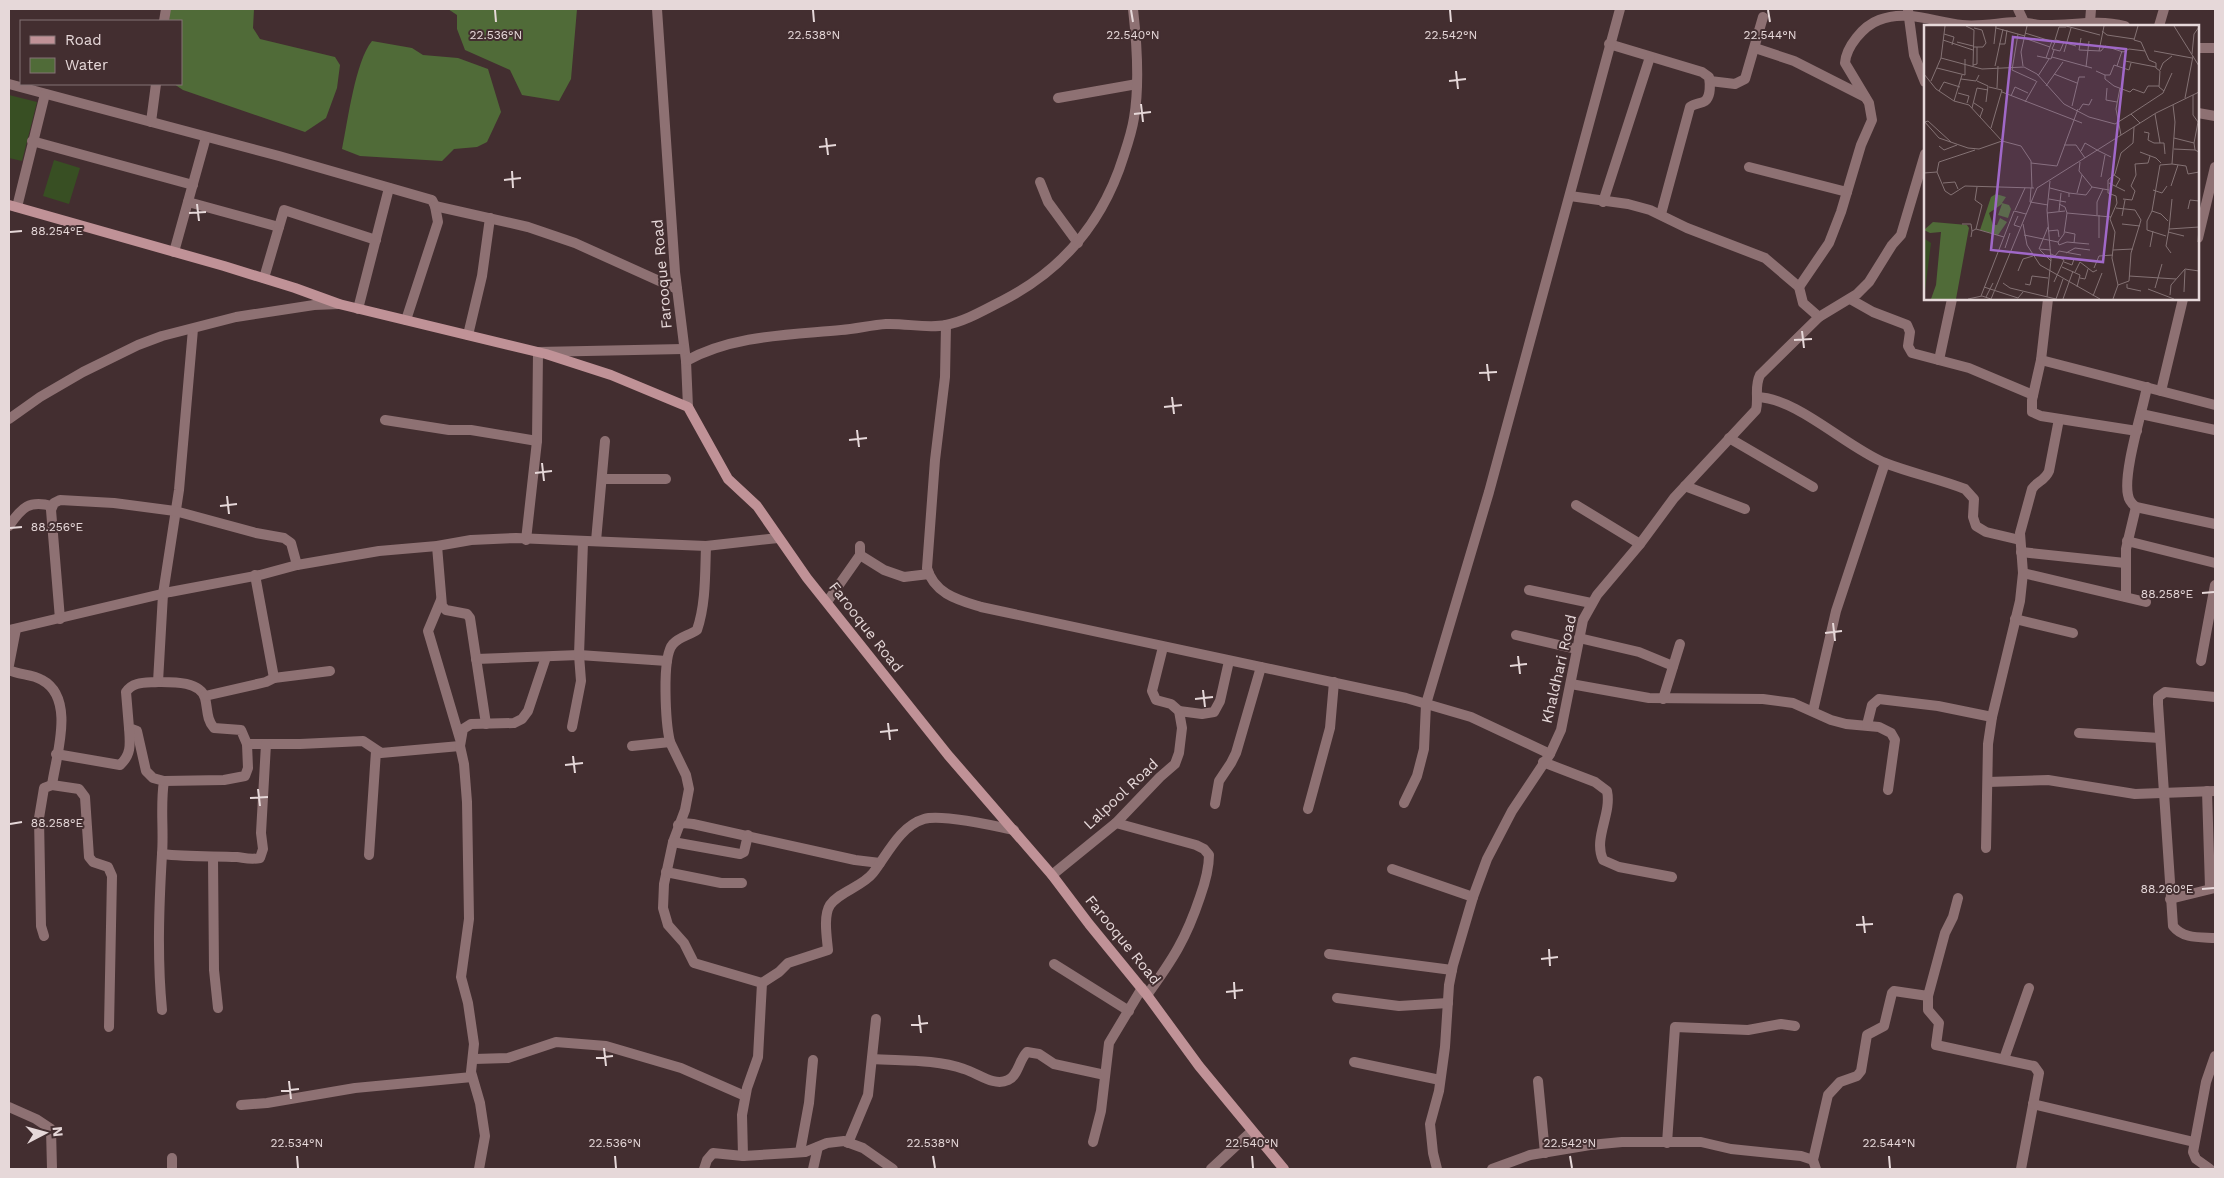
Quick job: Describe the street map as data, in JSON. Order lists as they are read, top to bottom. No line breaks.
{"streets":{"main road":["Farooque Road"],"street":["Khaldhari Road","Lalpool Road"]},"crossings":[["Farooque Road","Lalpool Road"]],"legend":["Road","Water"],"north":"right","coordinates":["22.536°N","22.538°N","22.540°N","22.542°N","22.544°N","88.254°E","88.256°E","88.258°E","88.260°E","22.534°N"]}
